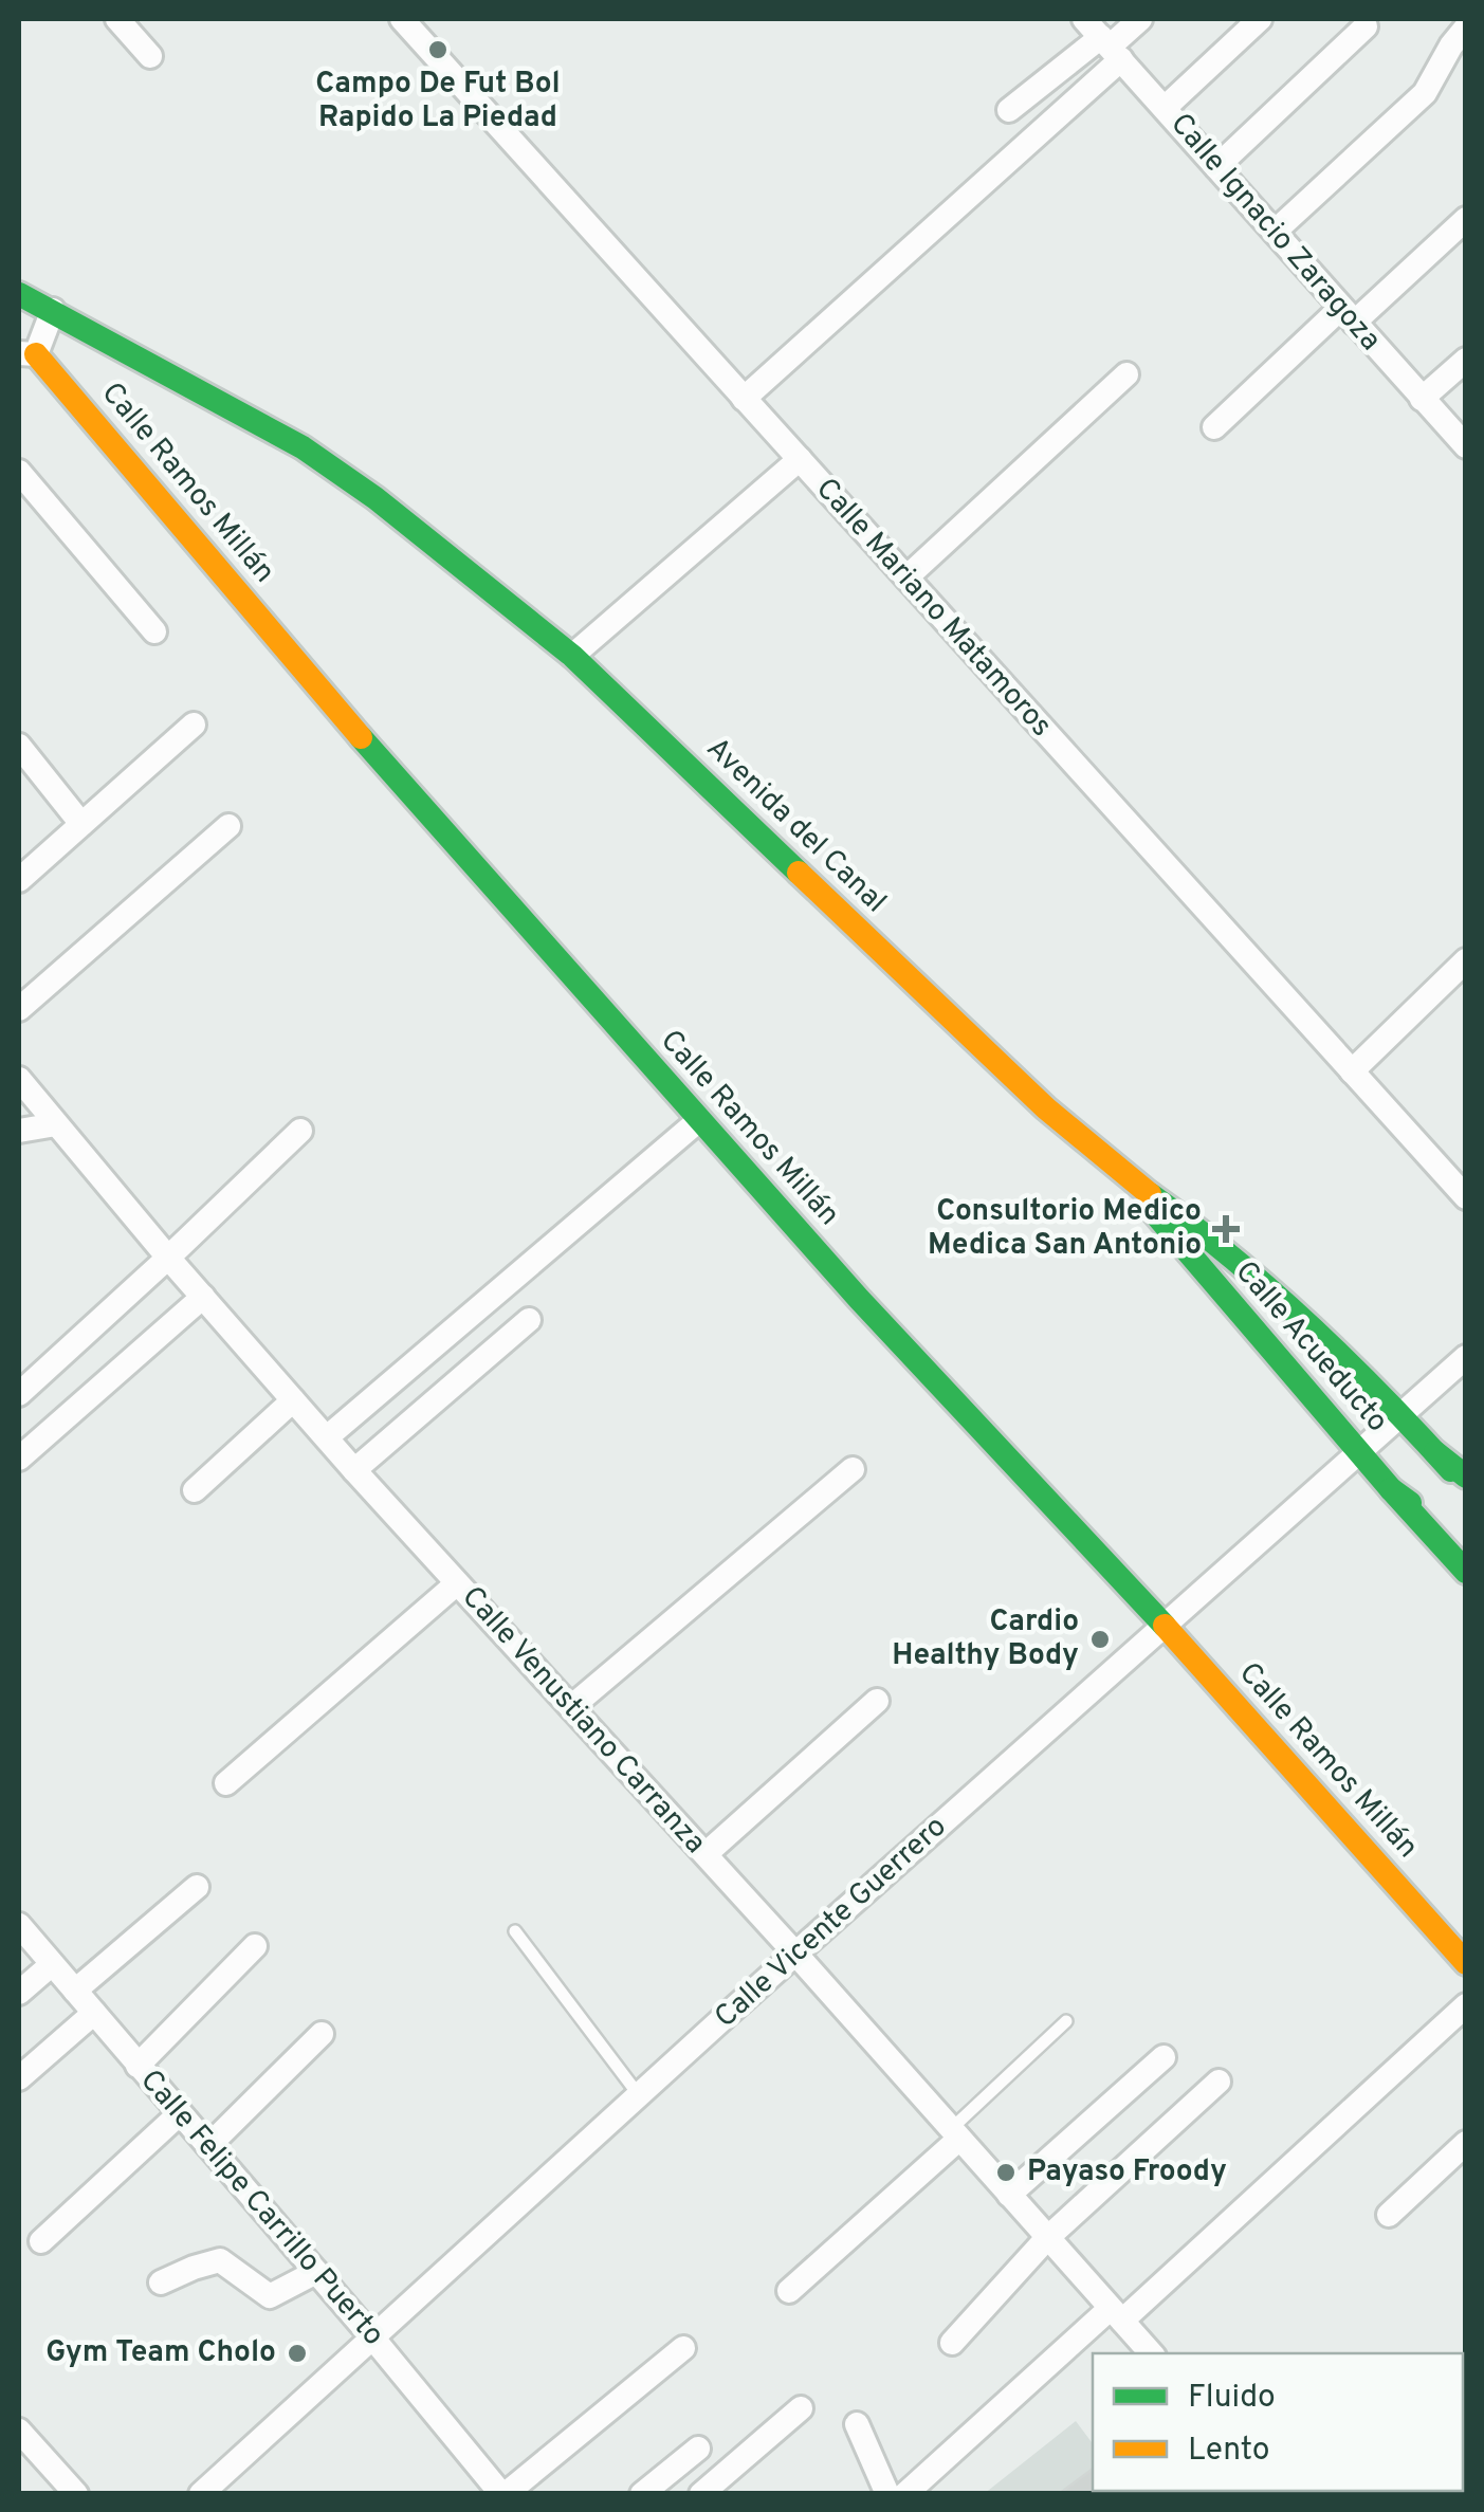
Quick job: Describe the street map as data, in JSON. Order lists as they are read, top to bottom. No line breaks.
{"streets":{"main road":["Calle Ramos Millán","Avenida del Canal","Calle Acueducto"],"street":["Calle Ignacio Zaragoza","Calle Mariano Matamoros","Calle Venustiano Carranza","Calle Vicente Guerrero","Calle Felipe Carrillo Puerto"]},"crossings":[["Calle Ramos Millán","Avenida del Canal"],["Calle Ramos Millán","Calle Vicente Guerrero"],["Avenida del Canal","Calle Acueducto"],["Avenida del Canal","Calle Vicente Guerrero"],["Calle Acueducto","Calle Vicente Guerrero"],["Calle Venustiano Carranza","Calle Vicente Guerrero"],["Calle Vicente Guerrero","Calle Felipe Carrillo Puerto"]],"places":{"other":["Campo De Fut Bol Rapido La Piedad","Cardio Healthy Body","Payaso Froody","Gym Team Cholo"],"health":["Consultorio Medico Medica San Antonio"]},"legend":["Fluido","Lento"]}
